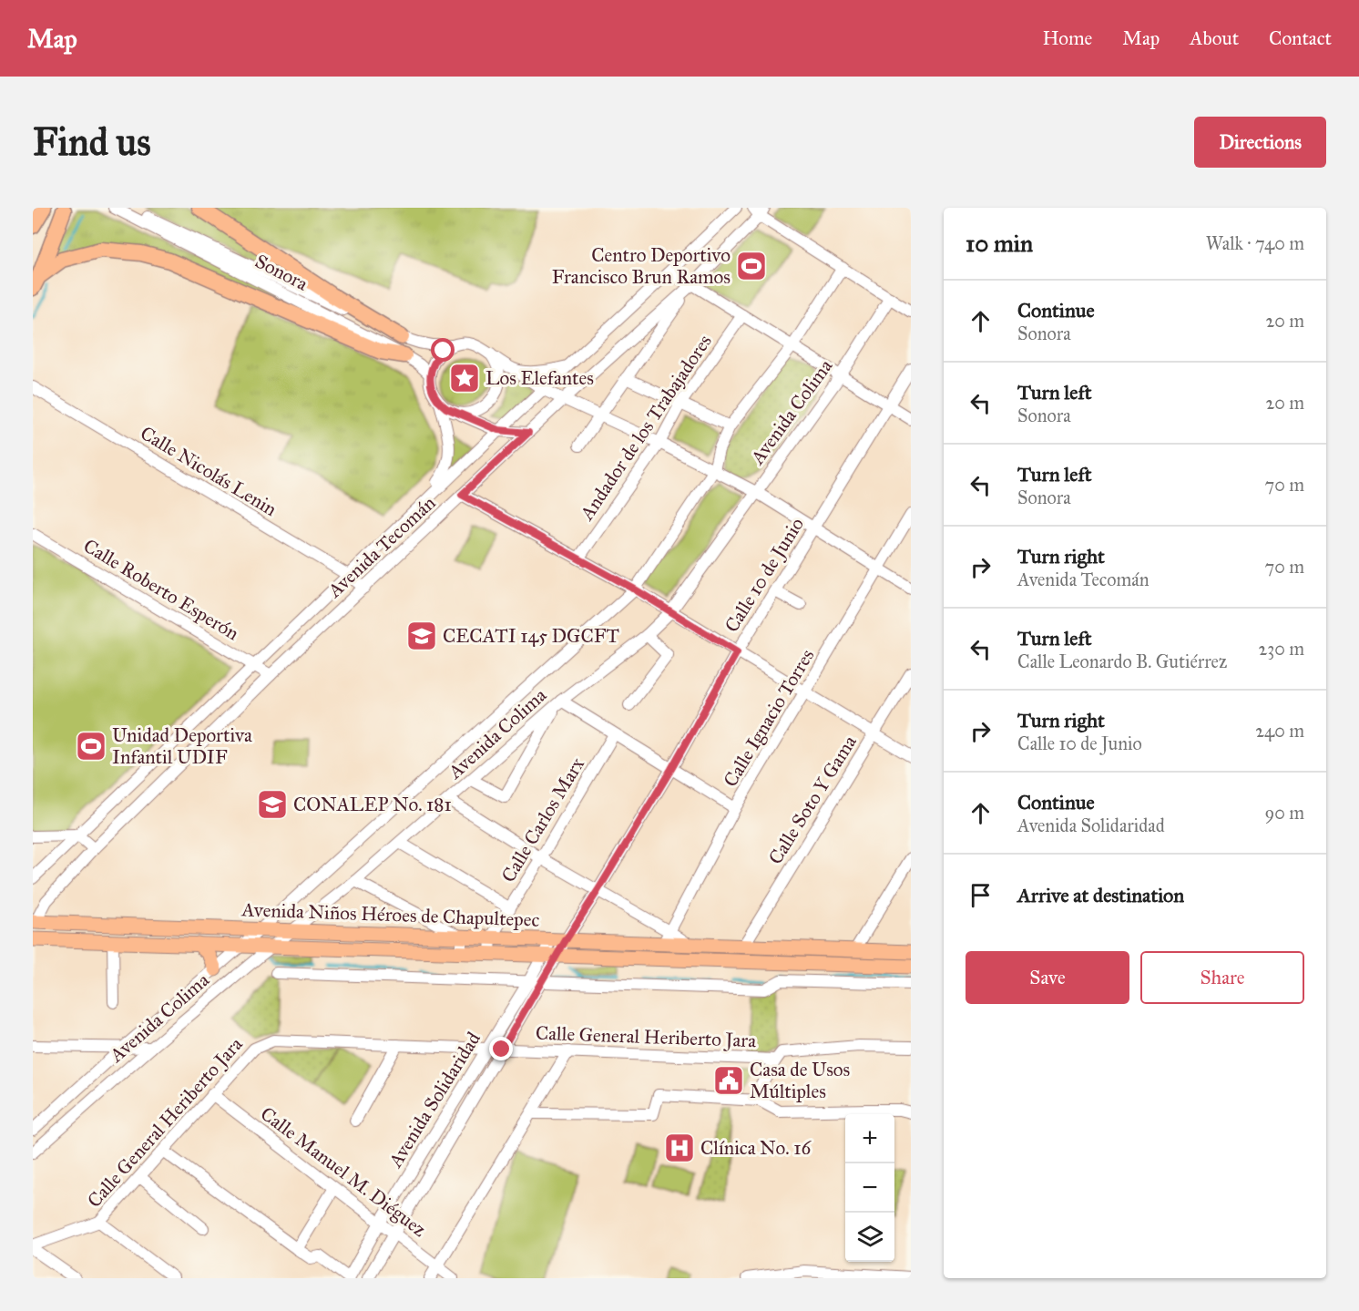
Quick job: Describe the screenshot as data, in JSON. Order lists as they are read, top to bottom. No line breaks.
{"streets":{"main road":["Avenida Niños Héroes de Chapultepec"],"street":["Sonora","Avenida Colima","Andador de los Trabajadores","Calle Nicolás Lenin","Avenida Tecomán","Calle 10 de Junio","Calle Roberto Esperón","Calle Ignacio Torres","Calle Soto Y Gama","Calle Carlos Marx","Calle General Heriberto Jara","Avenida Solidaridad","Calle Manuel M. Diéguez"]},"crossings":[["Sonora","Avenida Colima"],["Sonora","Andador de los Trabajadores"],["Sonora","Avenida Tecomán"],["Sonora","Calle 10 de Junio"],["Sonora","Calle Ignacio Torres"],["Avenida Colima","Avenida Niños Héroes de Chapultepec"],["Calle Nicolás Lenin","Avenida Tecomán"],["Avenida Tecomán","Calle Roberto Esperón"],["Avenida Tecomán","Avenida Niños Héroes de Chapultepec"],["Calle 10 de Junio","Avenida Niños Héroes de Chapultepec"],["Calle 10 de Junio","Avenida Solidaridad"],["Calle Ignacio Torres","Avenida Niños Héroes de Chapultepec"],["Calle Soto Y Gama","Avenida Niños Héroes de Chapultepec"],["Calle Carlos Marx","Avenida Niños Héroes de Chapultepec"],["Avenida Niños Héroes de Chapultepec","Avenida Solidaridad"],["Calle General Heriberto Jara","Avenida Solidaridad"],["Calle General Heriberto Jara","Calle Manuel M. Diéguez"],["Avenida Solidaridad","Calle Manuel M. Diéguez"]],"places":{"sports":["Centro Deportivo Francisco Brun Ramos","Unidad Deportiva Infantil UDIF"],"place":["Los Elefantes"],"school or university":["CECATI 145 DGCFT","CONALEP No. 181"],"public building":["Casa de Usos Múltiples"],"hospital":["Clínica No. 16"]},"page":{"header":"Map","nav":["Home","Map","About","Contact"],"buttons":["Directions",["Save","Share"]],"title":"Find us","heading":["10 min","Walk · 740 m"],"list":[["Continue","Sonora","20 m"],["Turn left","Sonora","20 m"],["Turn left","Sonora","70 m"],["Turn right","Avenida Tecomán","70 m"],["Turn left","Calle Leonardo B. Gutiérrez","230 m"],["Turn right","Calle 10 de Junio","240 m"],["Continue","Avenida Solidaridad","90 m"],"Arrive at destination"],"map_buttons":["+","−"]}}
